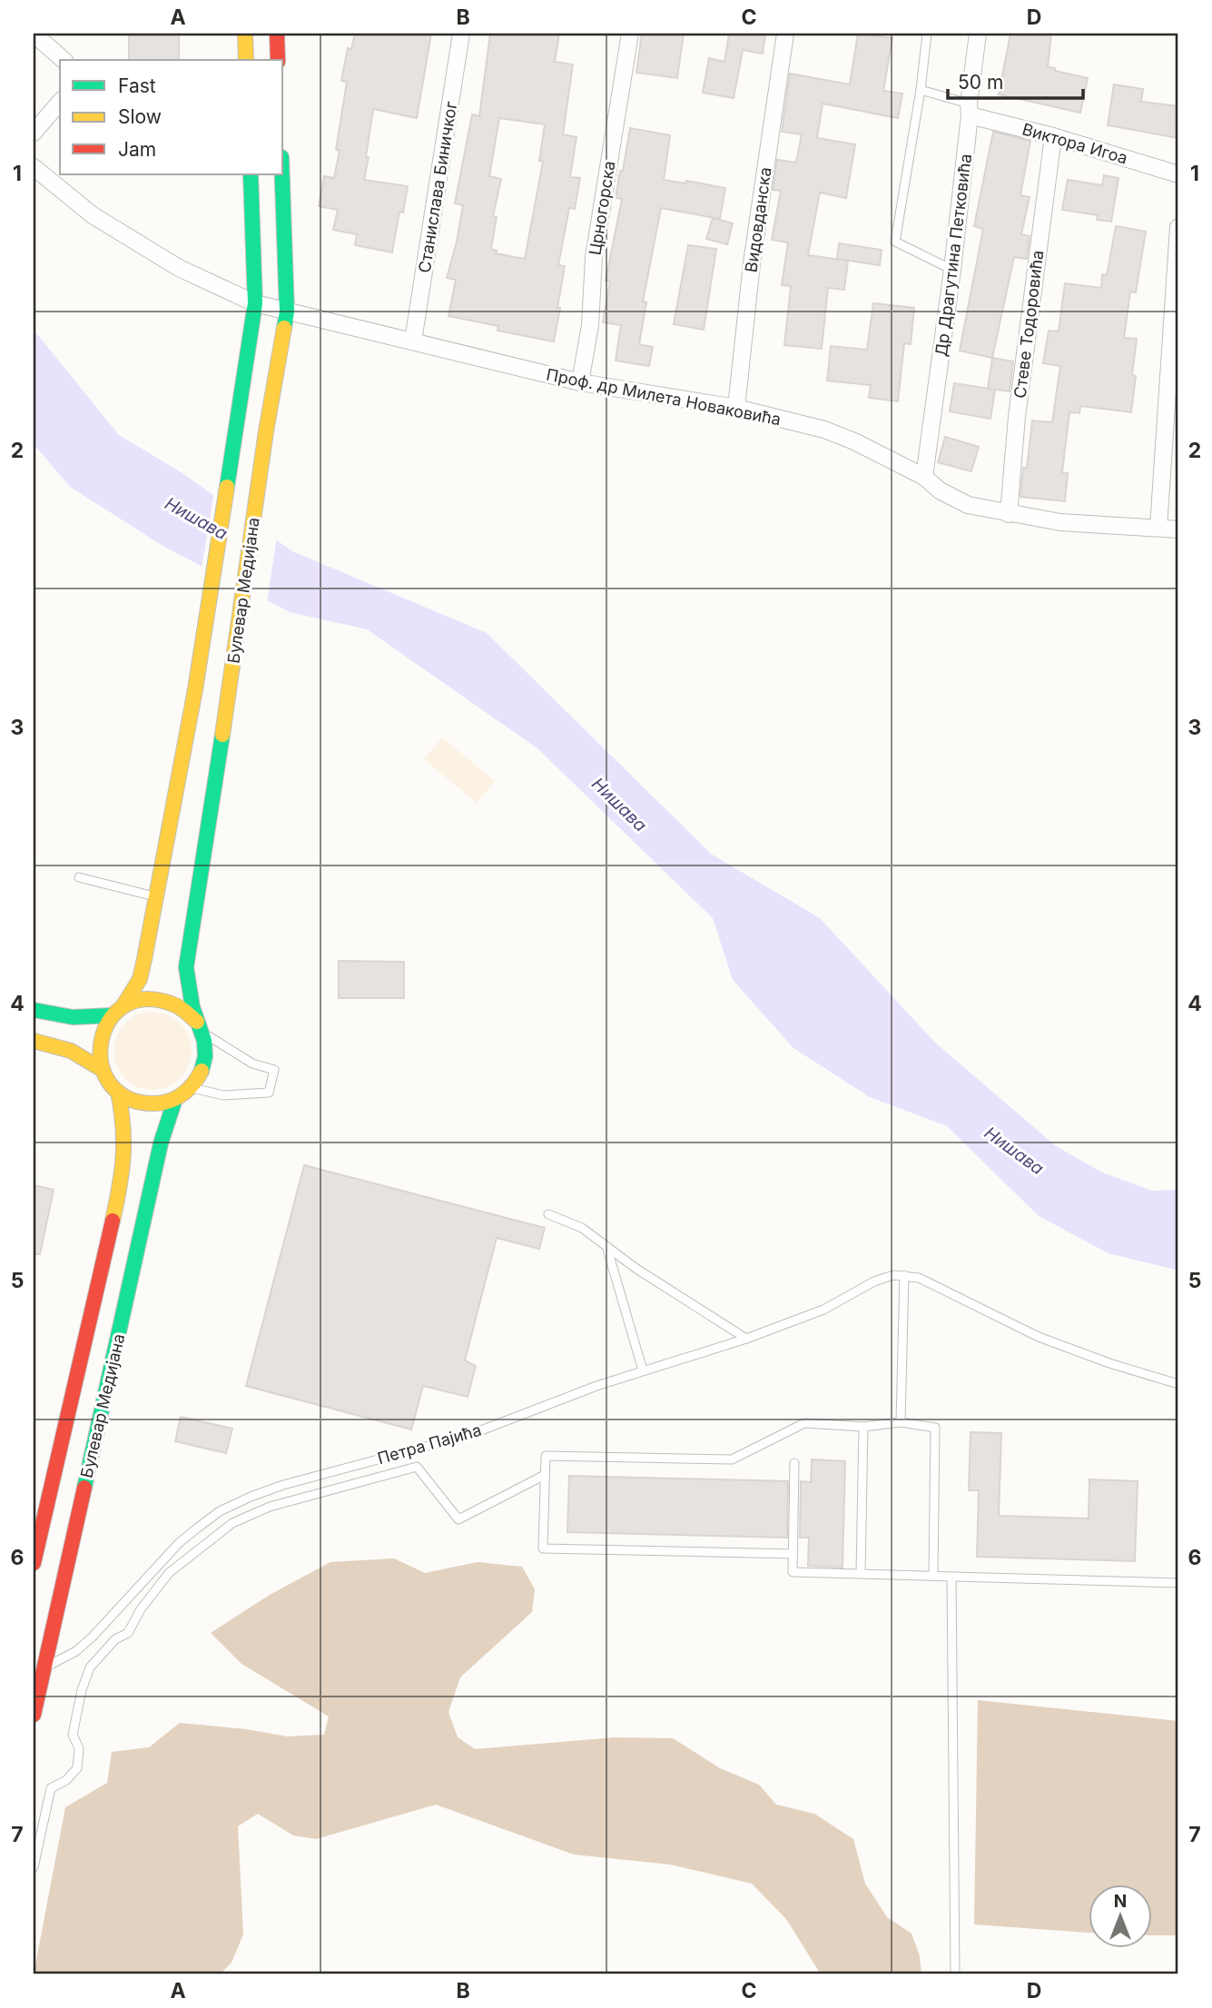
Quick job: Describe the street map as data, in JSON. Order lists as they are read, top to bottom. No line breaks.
{"streets":{"main road":["Булевар Медијана"],"street":["Виктора Игоа","Станислава Биничког","Црногорска","Видовданска","Др Драгутина Петковића","Стеве Тодоровића","Проф. др Милета Новаковића"],"lane":["Петра Пајића"]},"crossings":[["Виктора Игоа","Др Драгутина Петковића"],["Виктора Игоа","Стеве Тодоровића"],["Станислава Биничког","Проф. др Милета Новаковића"],["Црногорска","Проф. др Милета Новаковића"],["Видовданска","Проф. др Милета Новаковића"],["Др Драгутина Петковића","Проф. др Милета Новаковића"],["Стеве Тодоровића","Проф. др Милета Новаковића"],["Проф. др Милета Новаковића","Булевар Медијана"],["Булевар Медијана","Петра Пајића"]],"water":["Нишава"],"legend":["Fast","Slow","Jam"],"scale_bar":"50 m","north":"top","grid":{"columns":["A","B","C","D"],"rows":["1","2","3","4","5","6","7"]}}
